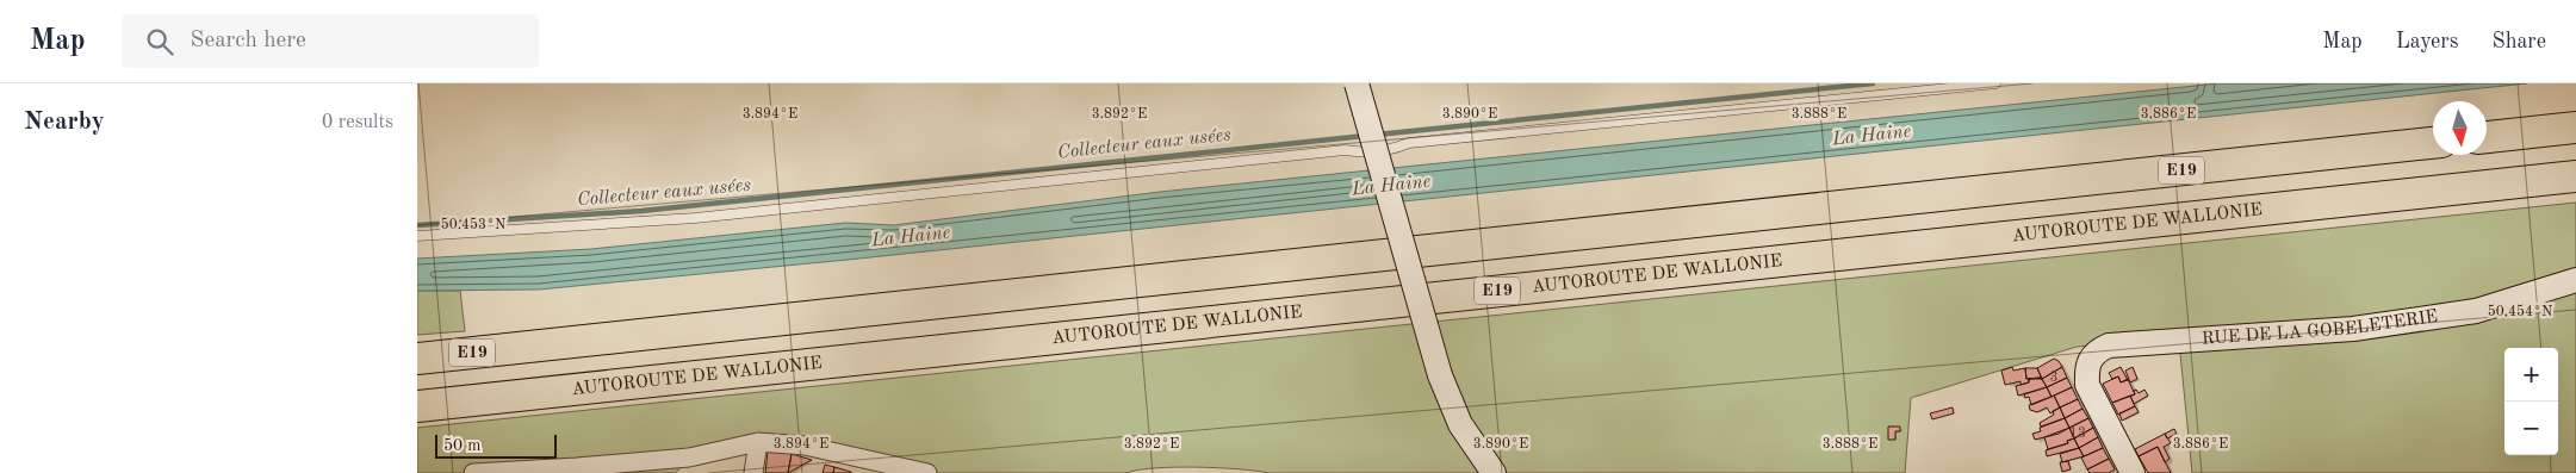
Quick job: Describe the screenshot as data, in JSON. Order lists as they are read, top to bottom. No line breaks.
{"streets":{"highway":["E19","AUTOROUTE DE WALLONIE"],"street":["RUE DE LA GOBELETERIE"]},"water":["La Haine","Collecteur eaux usées"],"house_numbers":["3","13"],"scale_bar":"50 m","north":"bottom","page":{"header":"Map","search":"Search here","nav":["Map","Layers","Share"],"heading":["Nearby","0 results"],"map_buttons":["+","−"],"scale":"50 m"},"coordinates":["3.892°E","3.894°E","3.890°E","3.888°E","3.886°E","50.453°N","50.454°N"]}
